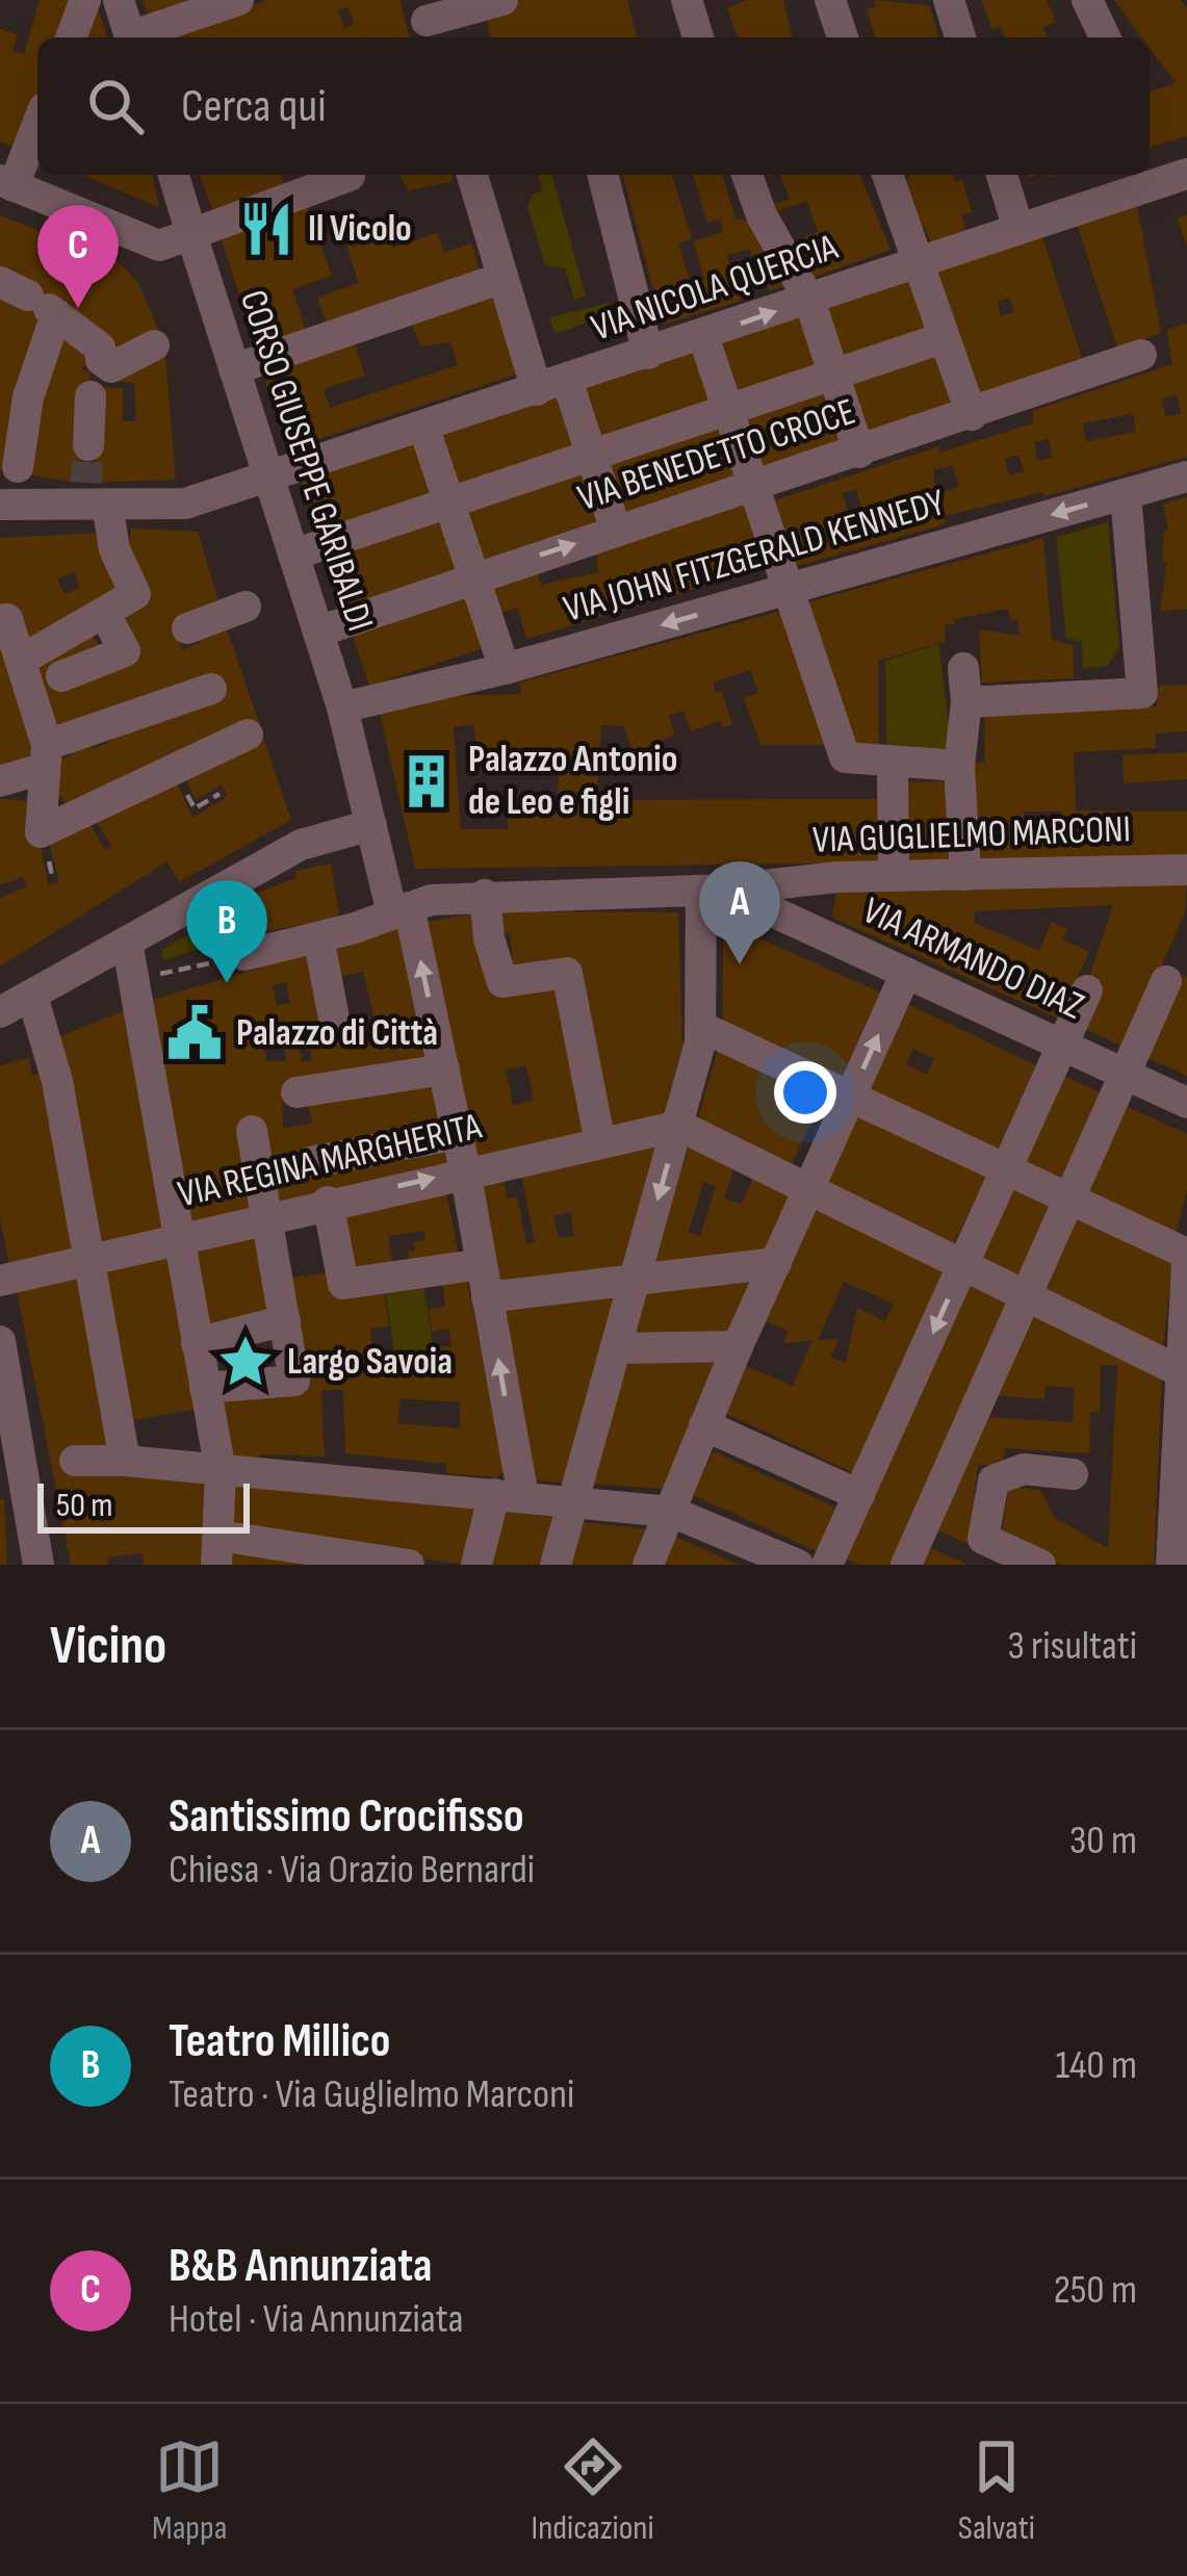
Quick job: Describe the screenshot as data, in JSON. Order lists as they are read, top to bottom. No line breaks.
{"streets":{"street":["VIA NICOLA QUERCIA","VIA BENEDETTO CROCE","CORSO GIUSEPPE GARIBALDI","VIA JOHN FITZGERALD KENNEDY","VIA GUGLIELMO MARCONI","VIA ARMANDO DIAZ","VIA REGINA MARGHERITA"]},"crossings":[["VIA NICOLA QUERCIA","CORSO GIUSEPPE GARIBALDI"],["VIA BENEDETTO CROCE","CORSO GIUSEPPE GARIBALDI"],["CORSO GIUSEPPE GARIBALDI","VIA JOHN FITZGERALD KENNEDY"],["CORSO GIUSEPPE GARIBALDI","VIA GUGLIELMO MARCONI"],["CORSO GIUSEPPE GARIBALDI","VIA REGINA MARGHERITA"],["VIA GUGLIELMO MARCONI","VIA ARMANDO DIAZ"]],"places":{"restaurant":["Il Vicolo"],"building":["Palazzo Antonio de Leo e figli"],"public building":["Palazzo di Città"],"place":["Largo Savoia"]},"scale_bar":"50 m","page":{"search":"Cerca qui","pins":["C","A","B"],"scale":"50 m","heading":["Vicino","3 risultati"],"list":[{"mark":"A","name":"Santissimo Crocifisso","note":"Chiesa · Via Orazio Bernardi","value":"30 m"},{"mark":"B","name":"Teatro Millico","note":"Teatro · Via Guglielmo Marconi","value":"140 m"},{"mark":"C","name":"B&B Annunziata","note":"Hotel · Via Annunziata","value":"250 m"}],"nav":["Mappa","Indicazioni","Salvati"]}}
